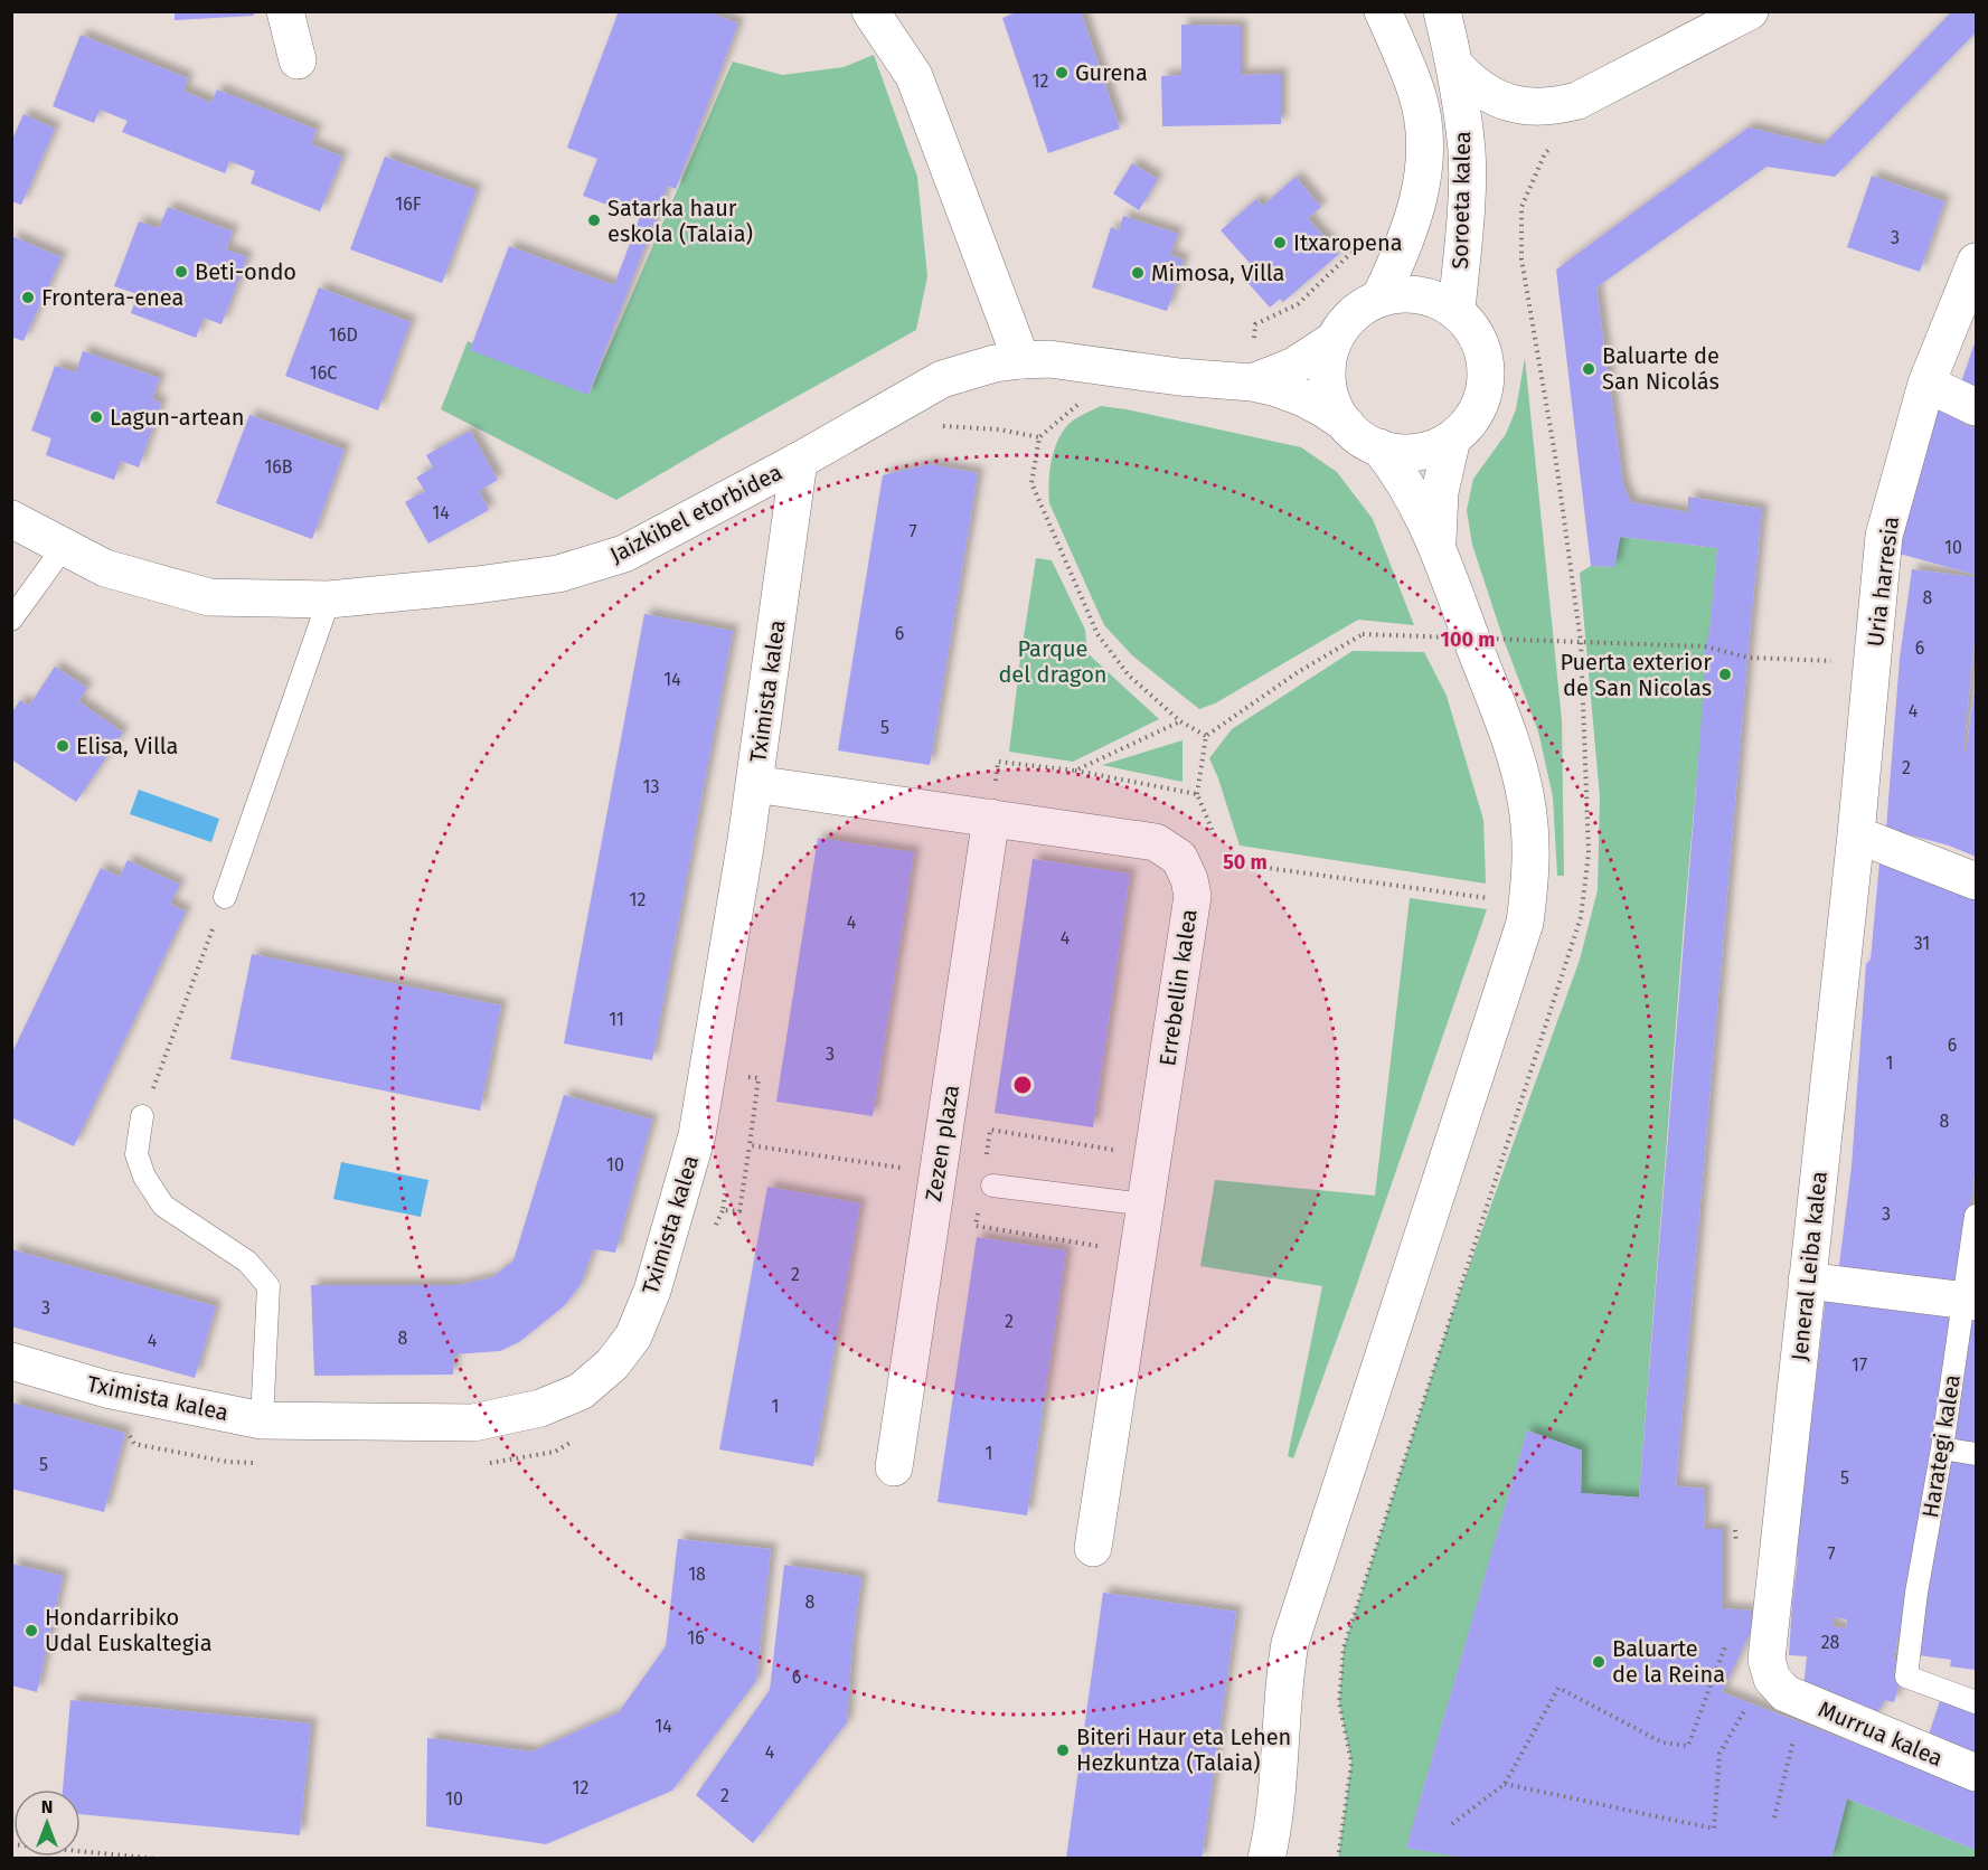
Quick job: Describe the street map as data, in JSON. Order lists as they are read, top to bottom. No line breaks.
{"streets":{"street":["Soroeta kalea","Jaizkibel etorbidea","Uria harresia","Tximista kalea","Errebellin kalea","Zezen plaza","Jeneral Leiba kalea","Murrua kalea"],"lane":["Harategi kalea"]},"crossings":[["Soroeta kalea","Jaizkibel etorbidea"],["Jaizkibel etorbidea","Tximista kalea"],["Uria harresia","Jeneral Leiba kalea"],["Tximista kalea","Errebellin kalea"],["Errebellin kalea","Zezen plaza"],["Jeneral Leiba kalea","Murrua kalea"]],"parks":["Parque del dragon"],"places":["Gurena","Satarka haur eskola (Talaia)","Itxaropena","Beti-ondo","Mimosa, Villa","Frontera-enea","Baluarte de San Nicolás","Lagun-artean","Puerta exterior de San Nicolas","Elisa, Villa","Hondarribiko Udal Euskaltegia","Baluarte de la Reina","Biteri Haur eta Lehen Hezkuntza (Talaia)"],"house_numbers":["12","16F","3","16D","16C","16B","14","7","10","8","6","6","14","4","5","2","13","12","4","4","31","11","6","3","1","8","10","3","2","3","2","8","4","17","1","1","5","5","7","18","8","16","28","6","14","4","12","2","10"],"north":"top","rings":["100 m","50 m"]}
